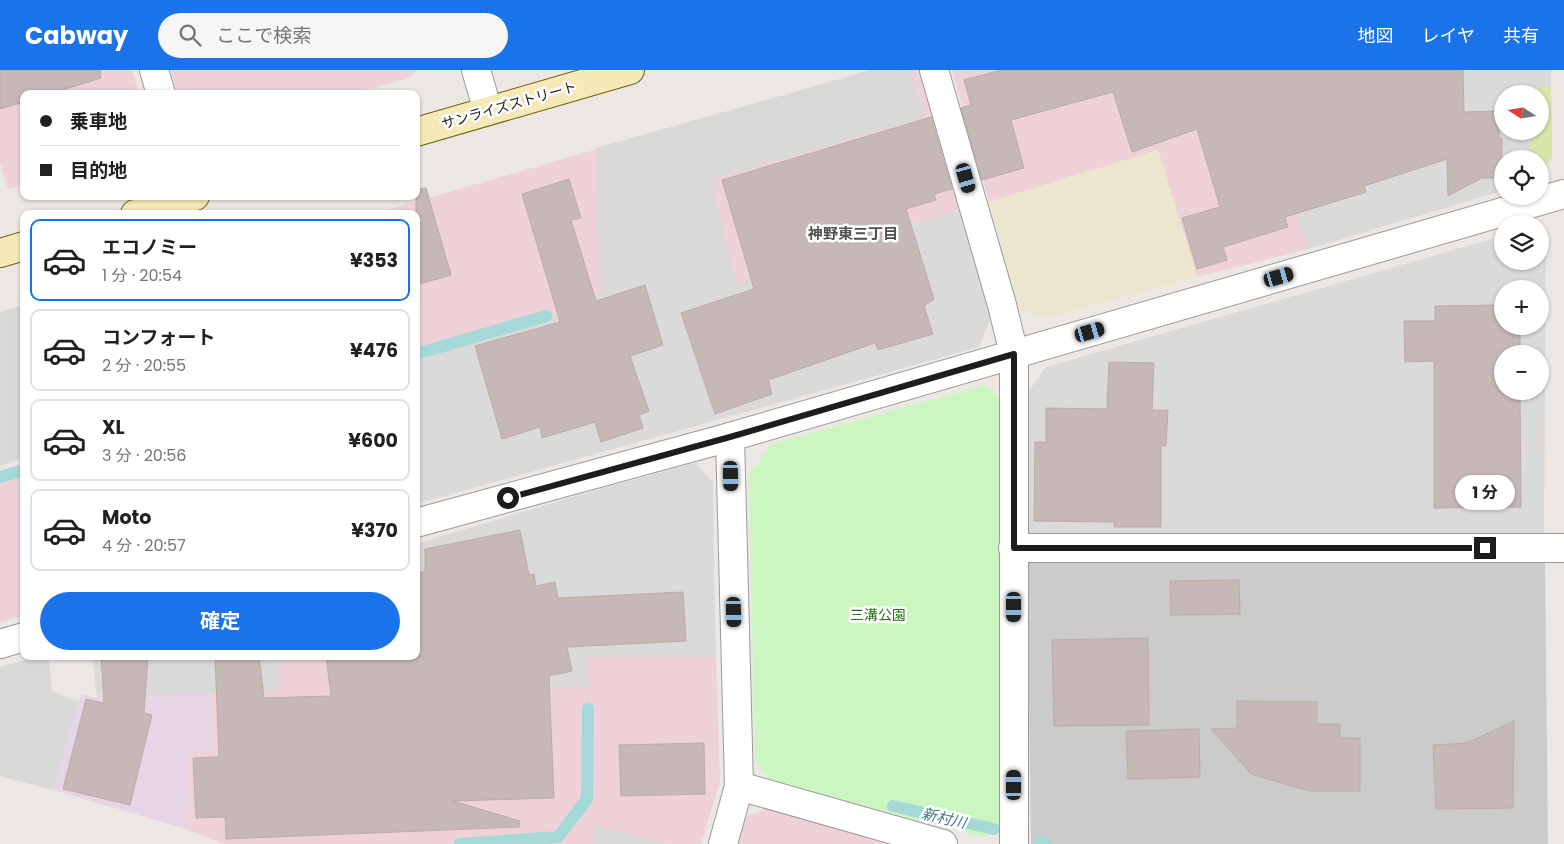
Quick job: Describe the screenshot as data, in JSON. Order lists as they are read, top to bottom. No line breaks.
{"streets":{"street":["サンライズストリート"]},"districts":["神野東三丁目"],"water":["新村川"],"parks":["三溝公園"],"north":"left","page":{"header":"Cabway","search":"ここで検索","nav":["地図","レイヤ","共有"],"map_buttons":["+","−"],"banner":["乗車地","目的地"],"list":[{"name":"エコノミー","note":"1 分 · 20:54","value":"¥353"},{"name":"コンフォート","note":"2 分 · 20:55","value":"¥476"},{"name":"XL","note":"3 分 · 20:56","value":"¥600"},{"name":"Moto","note":"4 分 · 20:57","value":"¥370"}],"bubble":"1 分","buttons":"確定"}}
